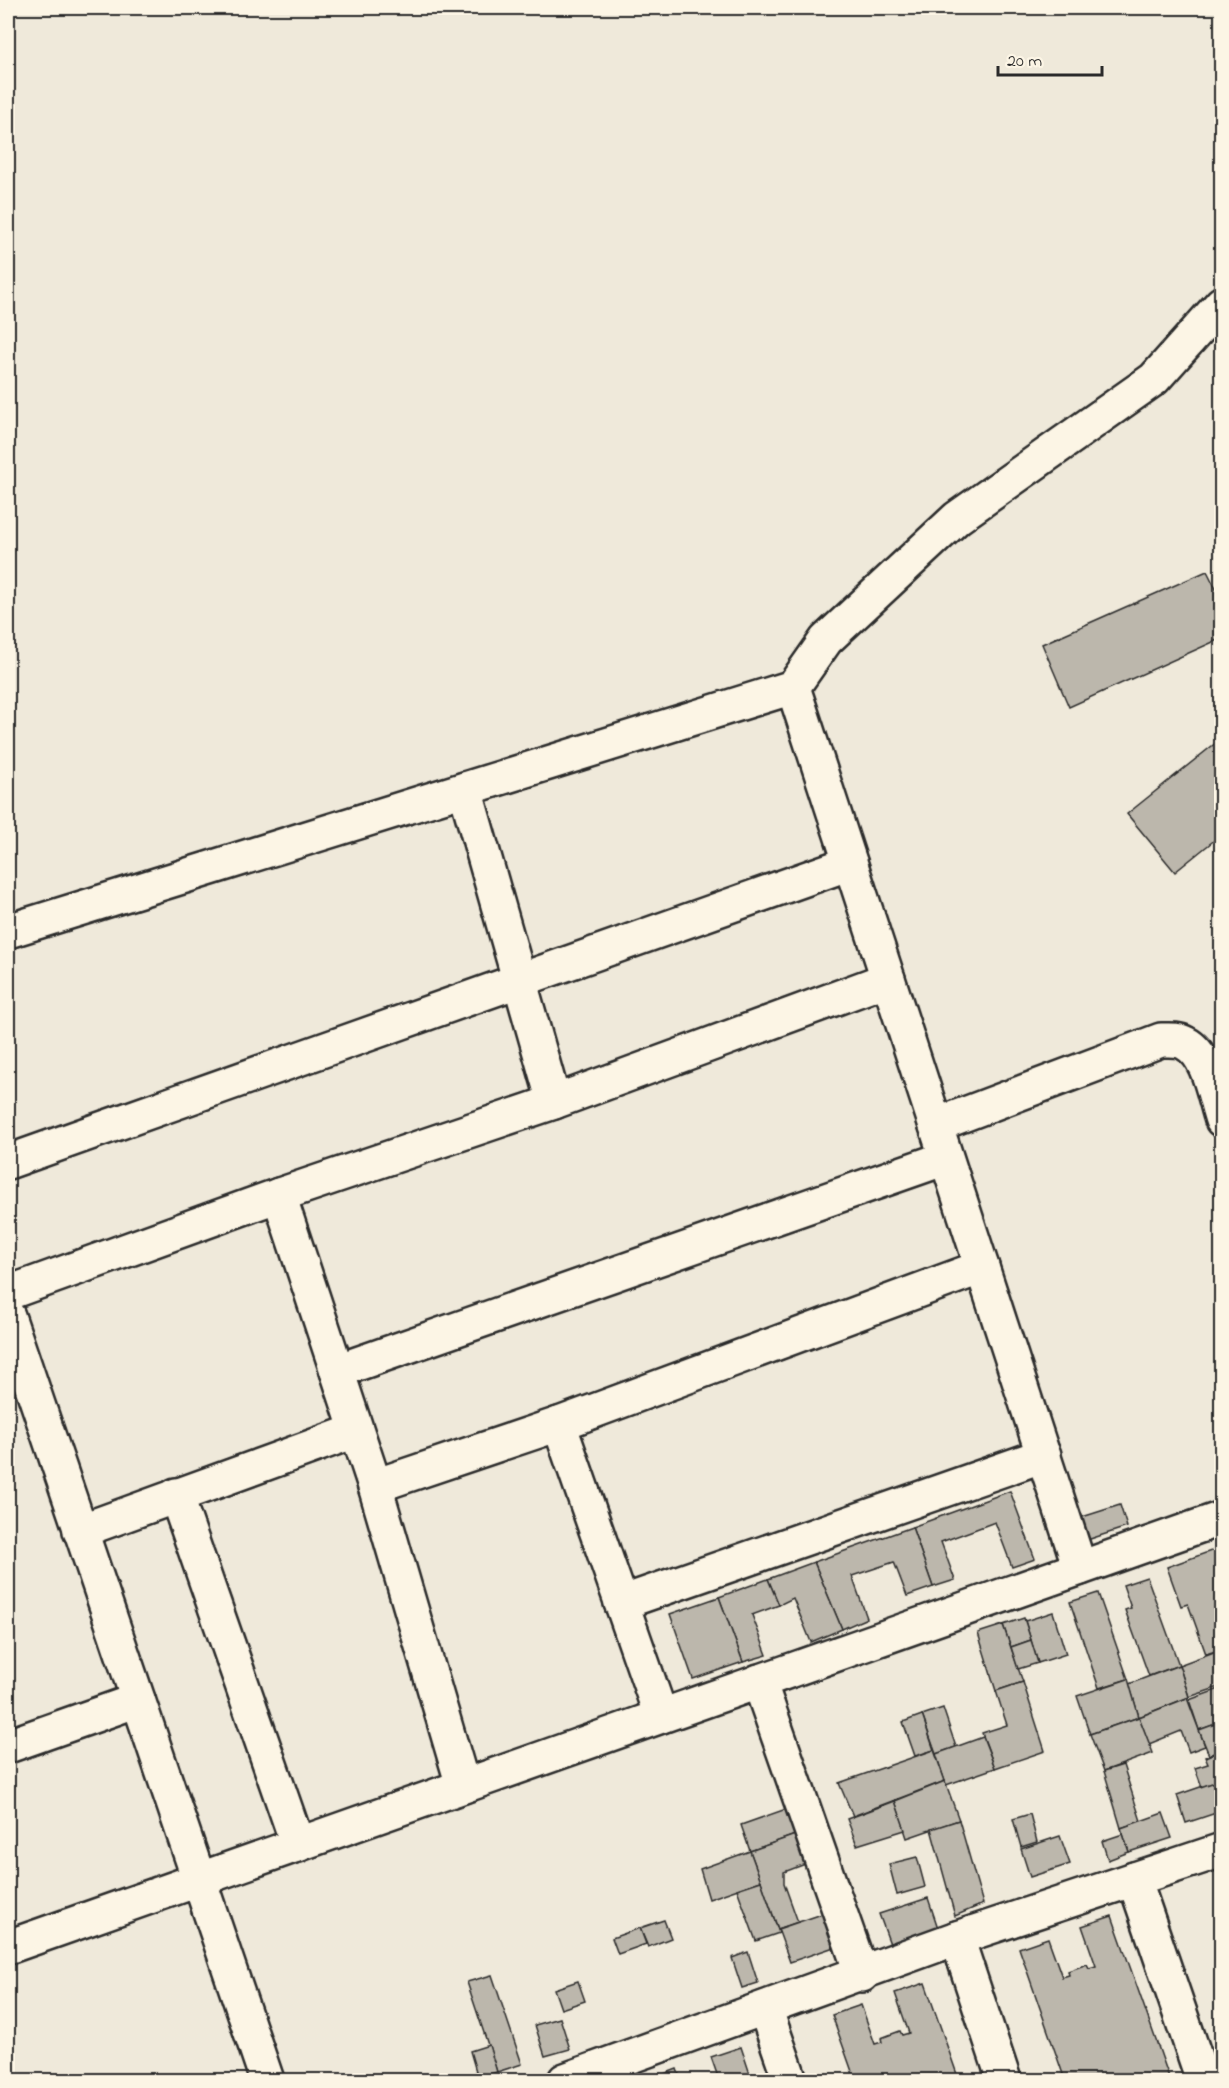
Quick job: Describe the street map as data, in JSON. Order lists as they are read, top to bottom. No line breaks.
{"scale_bar":"20 m"}
